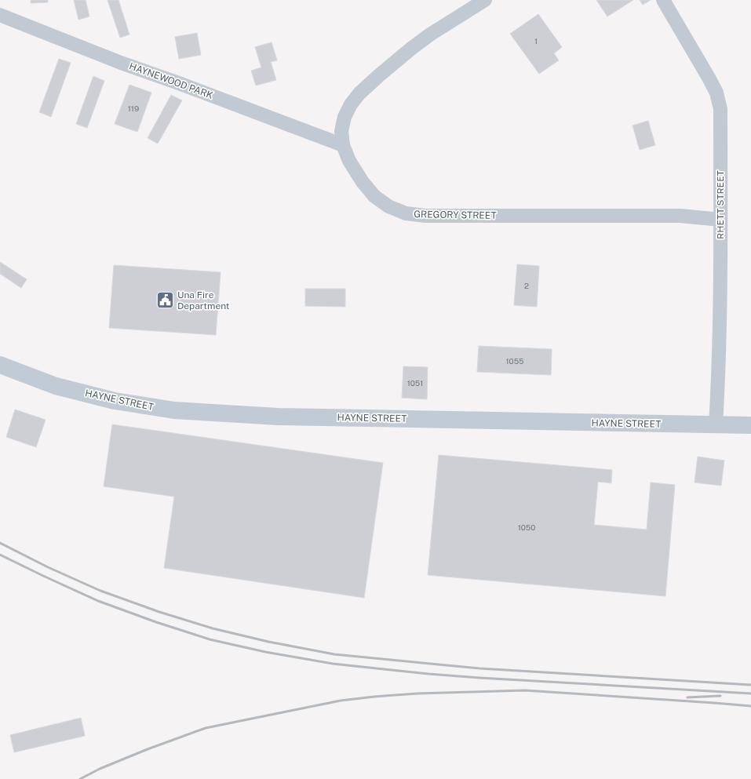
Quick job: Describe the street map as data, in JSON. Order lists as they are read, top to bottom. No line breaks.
{"streets":{"street":["HAYNEWOOD PARK","RHETT STREET","GREGORY STREET","HAYNE STREET"]},"crossings":[["HAYNEWOOD PARK","GREGORY STREET"],["RHETT STREET","GREGORY STREET"],["RHETT STREET","HAYNE STREET"]],"places":{"public building":["Una Fire Department"]},"house_numbers":["1","119","2","1055","1051","1050"]}
